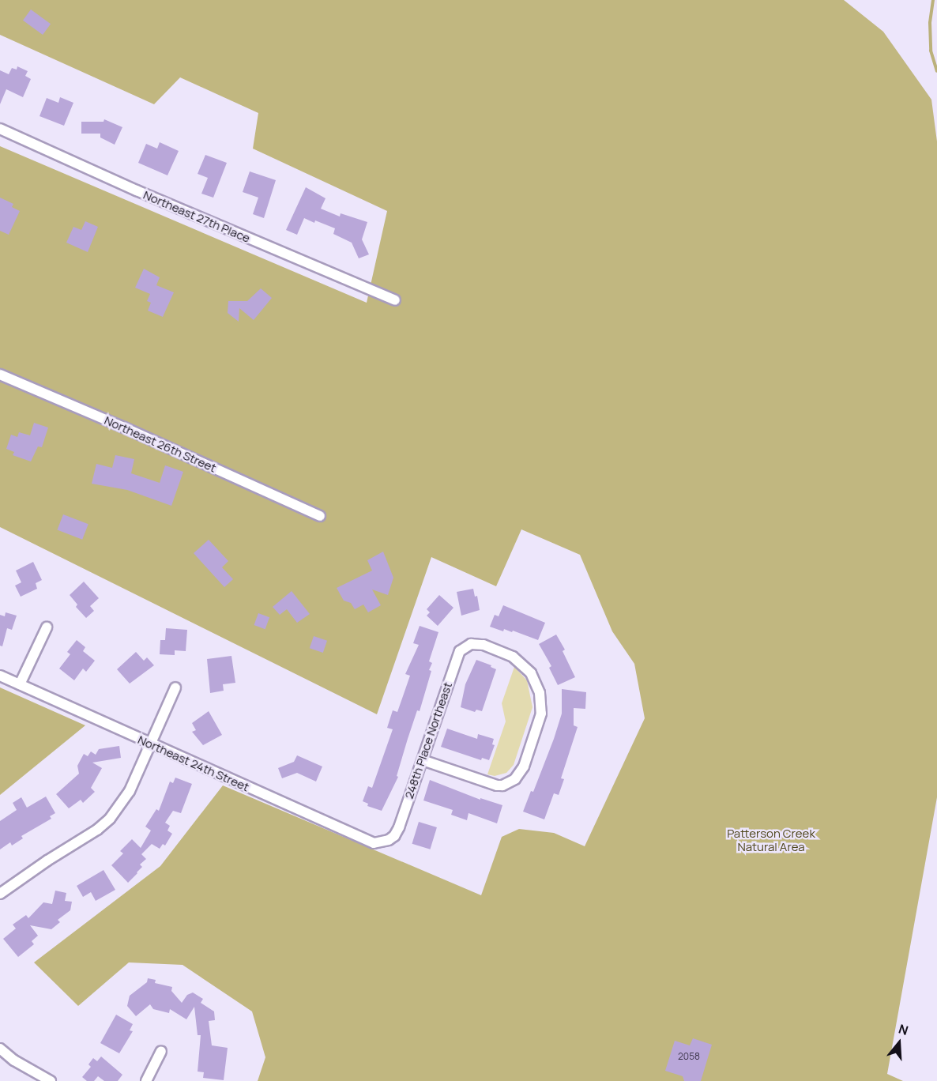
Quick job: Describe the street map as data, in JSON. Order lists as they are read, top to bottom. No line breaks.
{"streets":{"street":["Northeast 27th Place","Northeast 26th Street","248th Place Northeast","Northeast 24th Street"]},"crossings":[["248th Place Northeast","Northeast 24th Street"]],"parks":["Patterson Creek Natural Area"],"house_numbers":["2058"],"north":"top"}
